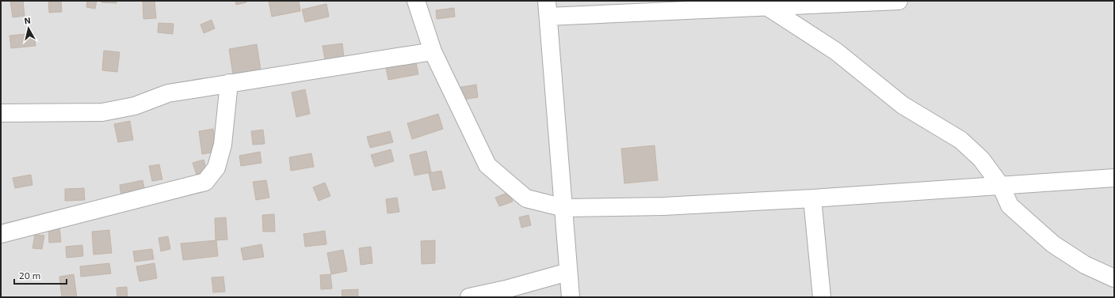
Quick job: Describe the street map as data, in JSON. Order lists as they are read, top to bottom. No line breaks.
{"scale_bar":"20 m","north":"top"}
